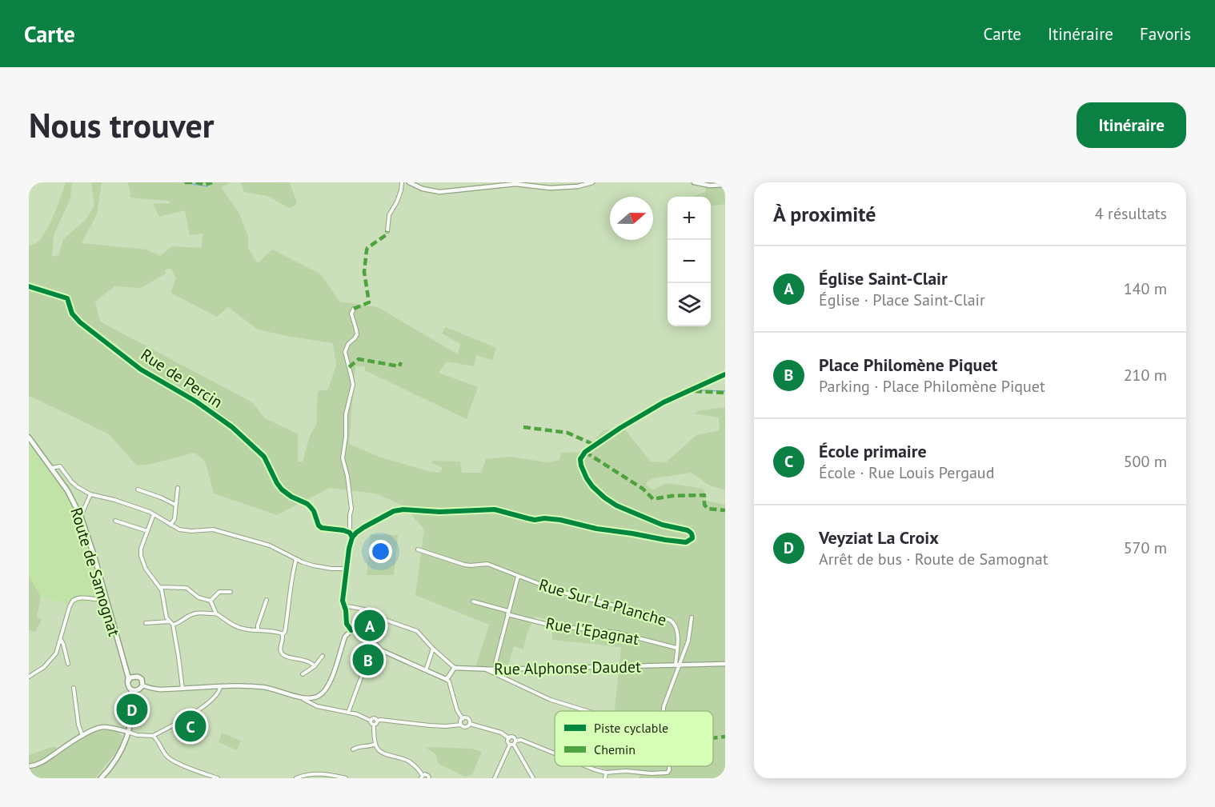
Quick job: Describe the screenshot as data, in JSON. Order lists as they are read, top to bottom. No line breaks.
{"streets":{"main road":["Route de Samognat"],"street":["Rue de Percin","Rue Sur La Planche","Rue l'Epagnat","Rue Alphonse Daudet"]},"crossings":[["Rue Sur La Planche","Rue l'Epagnat"],["Rue Sur La Planche","Rue Alphonse Daudet"]],"legend":["Piste cyclable","Chemin"],"north":"right","page":{"header":"Carte","nav":["Carte","Itinéraire","Favoris"],"buttons":"Itinéraire","title":"Nous trouver","heading":["À proximité","4 résultats"],"map_buttons":["+","−"],"list":[{"mark":"A","name":"Église Saint-Clair","note":"Église · Place Saint-Clair","value":"140 m"},{"mark":"B","name":"Place Philomène Piquet","note":"Parking · Place Philomène Piquet","value":"210 m"},{"mark":"C","name":"École primaire","note":"École · Rue Louis Pergaud","value":"500 m"},{"mark":"D","name":"Veyziat La Croix","note":"Arrêt de bus · Route de Samognat","value":"570 m"}],"pins":["A","B","D","C"]}}
